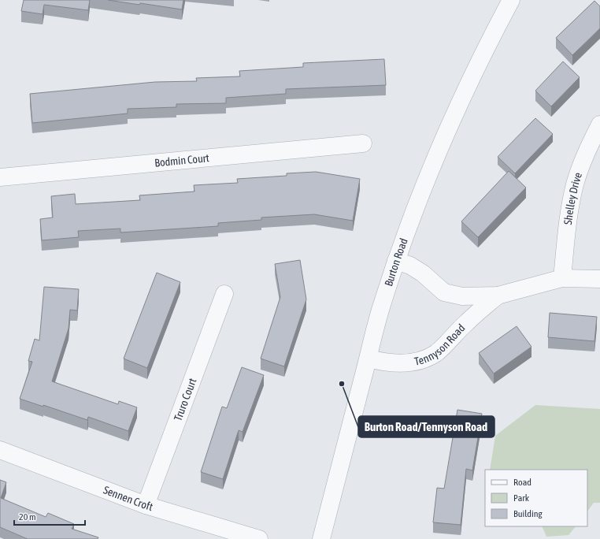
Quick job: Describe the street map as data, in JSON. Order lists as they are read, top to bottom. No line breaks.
{"streets":{"street":["Bodmin Court","Shelley Drive","Burton Road","Tennyson Road","Truro Court","Sennen Croft"]},"crossings":[["Shelley Drive","Tennyson Road"],["Burton Road","Tennyson Road"],["Truro Court","Sennen Croft"]],"places":["Burton Road/Tennyson Road"],"legend":["Road","Park","Building"],"scale_bar":"20 m"}
